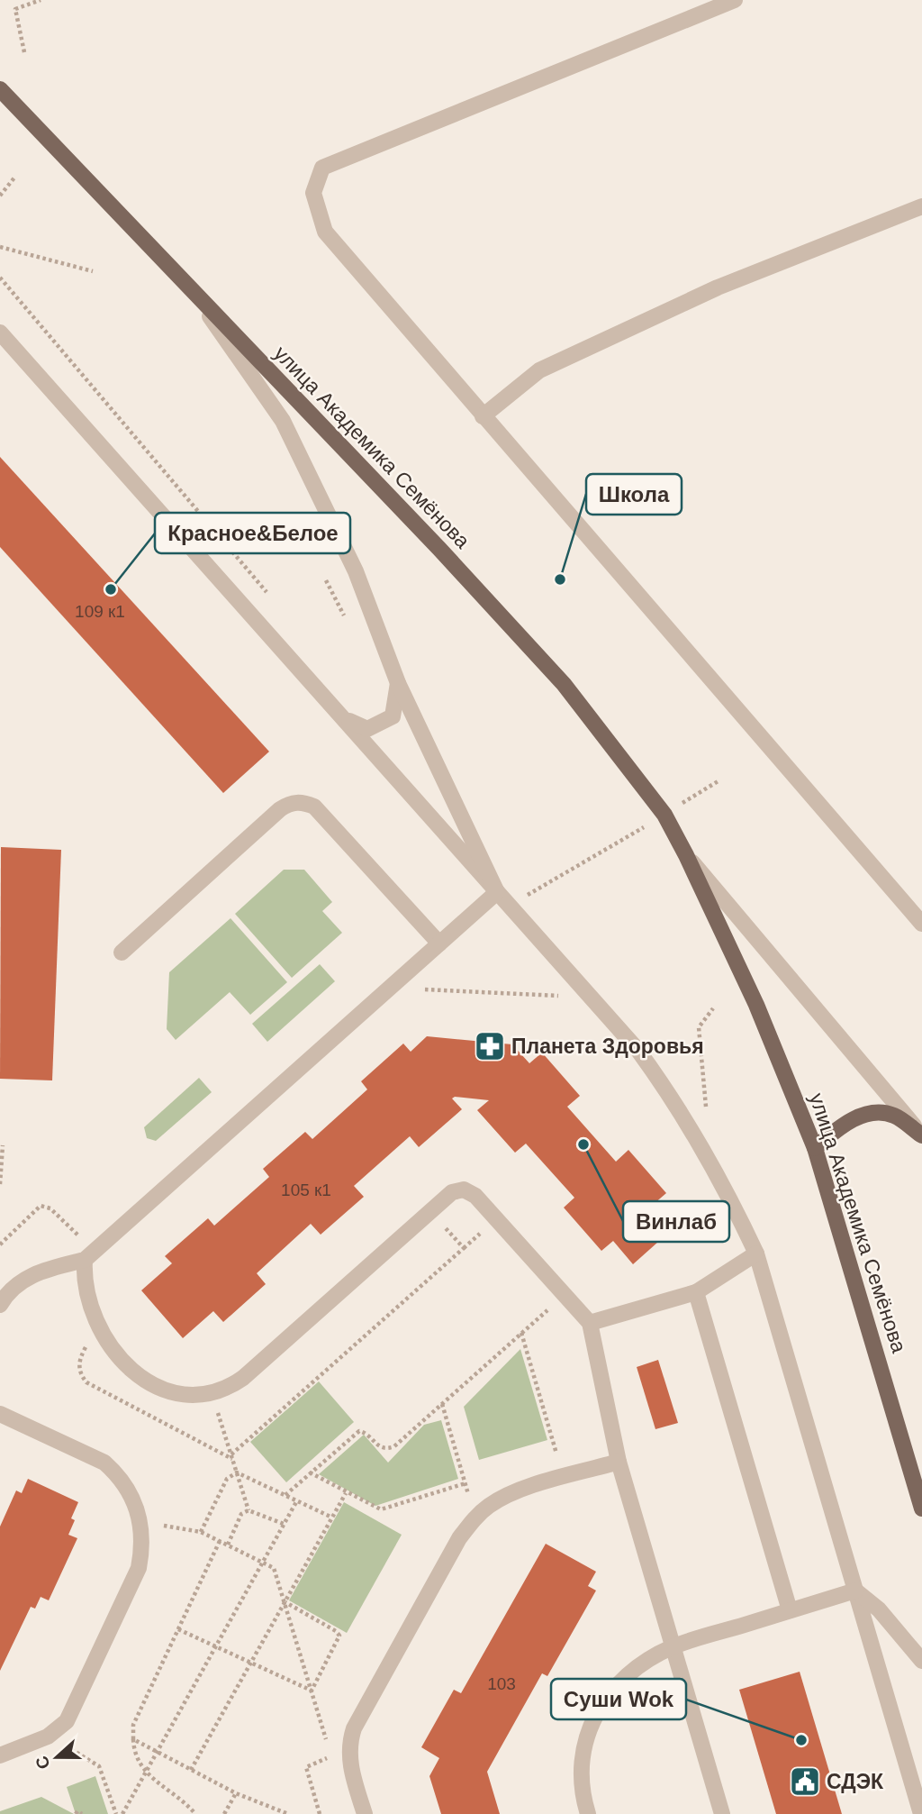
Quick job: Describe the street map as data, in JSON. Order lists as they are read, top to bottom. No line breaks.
{"streets":{"main road":["улица Академика Семёнова"]},"places":{"other":["Школа","Красное&Белое","Винлаб","Суши Wok"],"pharmacy":["Планета Здоровья"],"public building":["СДЭК"]},"house_numbers":["109 к1","105 к1","103"],"north":"left"}
